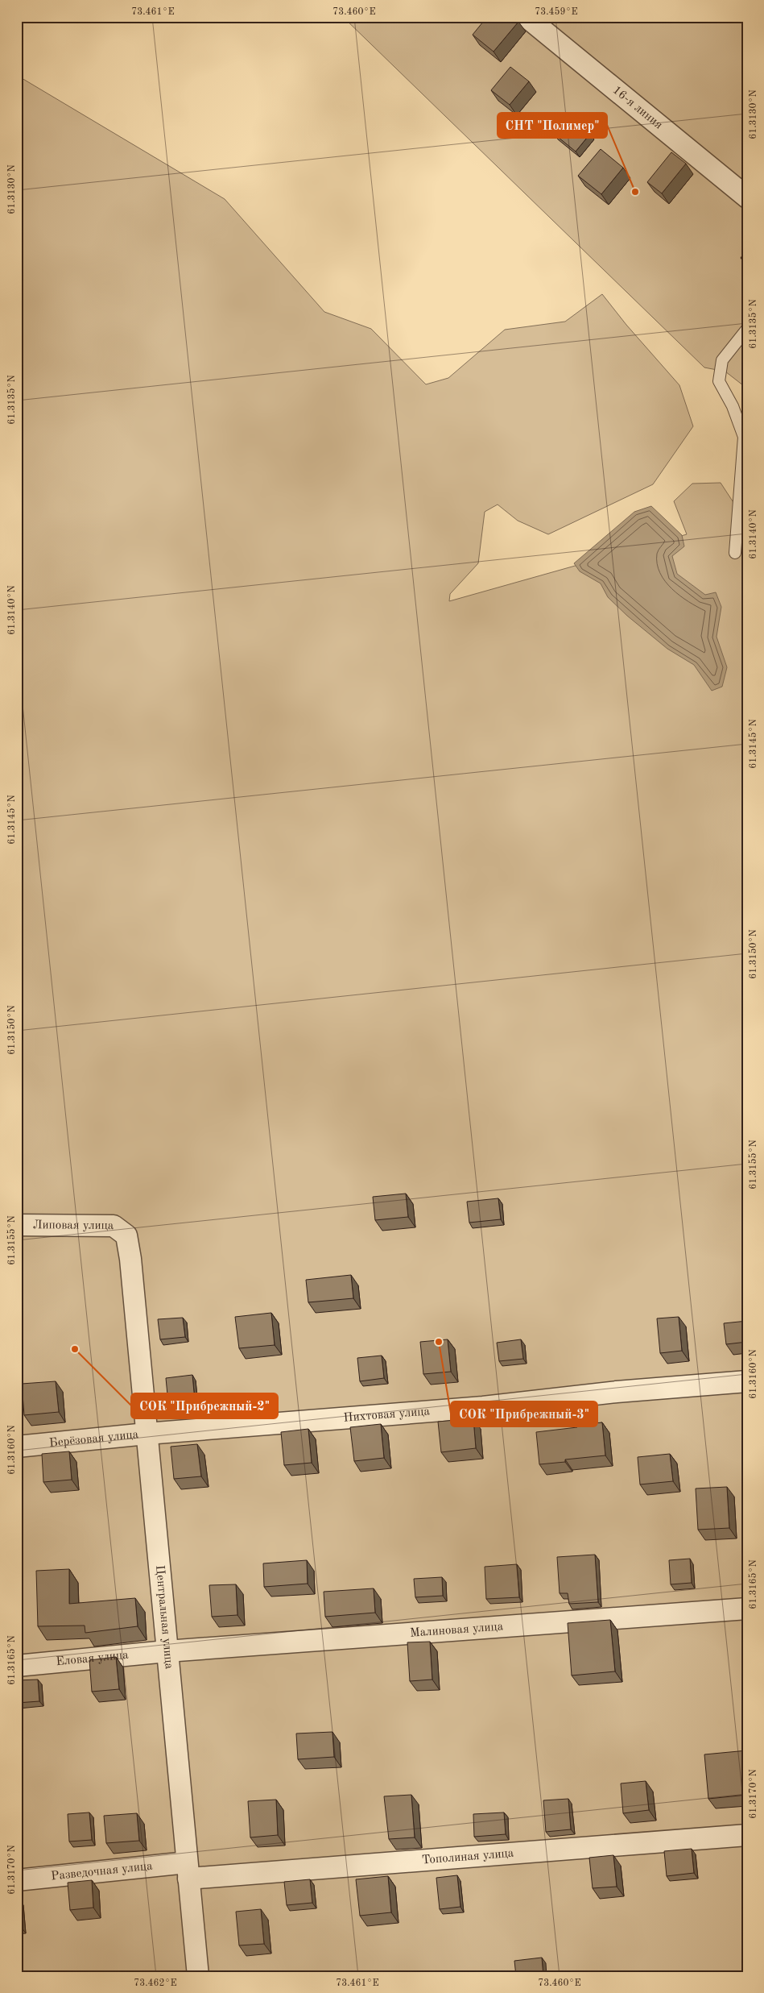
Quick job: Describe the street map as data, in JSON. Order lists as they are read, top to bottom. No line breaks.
{"streets":{"street":["16-я линия","Липовая улица","Пихтовая улица","Берёзовая улица","Центральная улица","Малиновая улица","Еловая улица","Тополиная улица","Разведочная улица"]},"crossings":[["Липовая улица","Центральная улица"],["Пихтовая улица","Берёзовая улица"],["Пихтовая улица","Центральная улица"],["Берёзовая улица","Центральная улица"],["Центральная улица","Малиновая улица"],["Центральная улица","Еловая улица"],["Центральная улица","Тополиная улица"],["Центральная улица","Разведочная улица"],["Малиновая улица","Еловая улица"],["Тополиная улица","Разведочная улица"]],"places":["СНТ \"Полимер\"","СОК \"Прибрежный-3\"","СОК \"Прибрежный-2\""],"coordinates":["73.461°E","73.460°E","73.459°E","61.3130°N","61.3135°N","61.3140°N","61.3145°N","61.3150°N","61.3155°N","61.3160°N","61.3165°N","61.3170°N","73.462°E"]}
